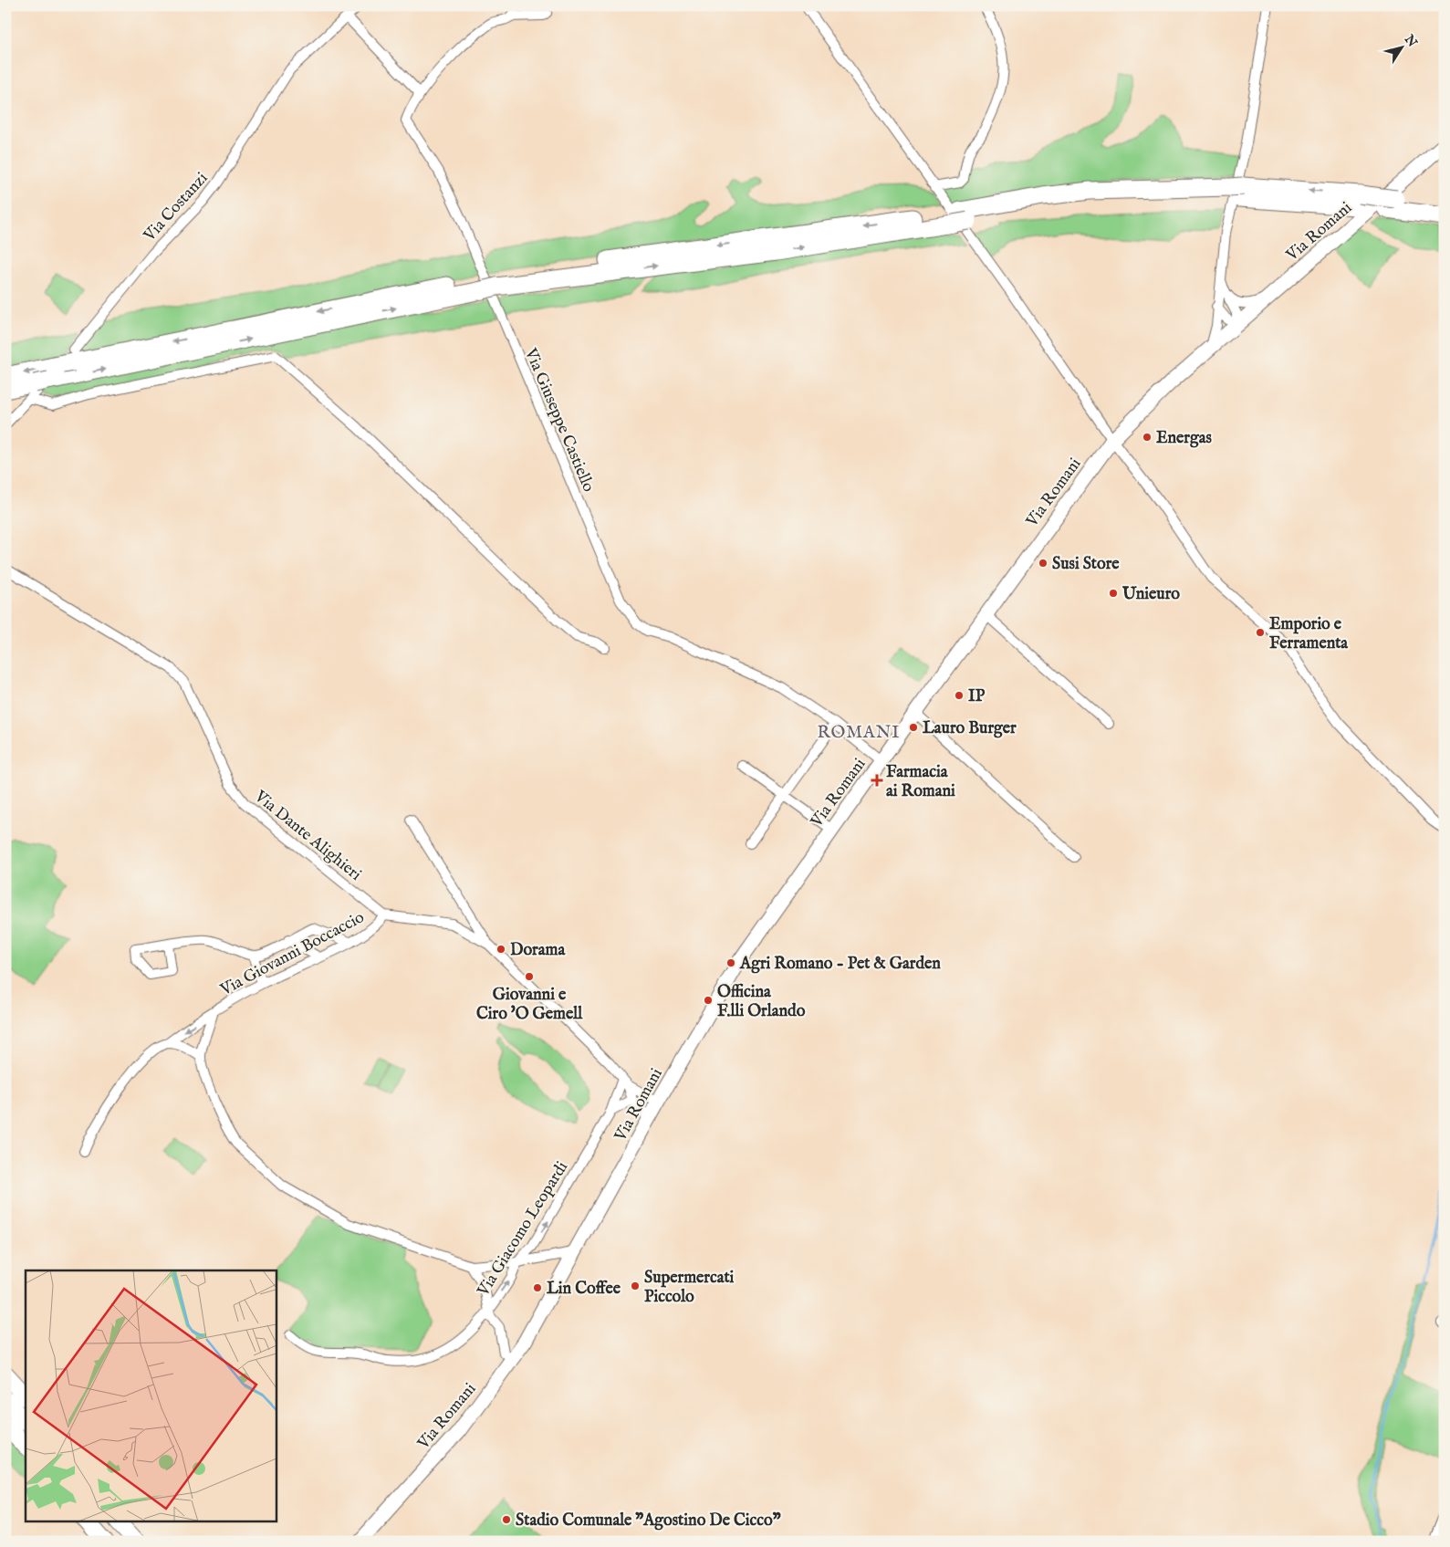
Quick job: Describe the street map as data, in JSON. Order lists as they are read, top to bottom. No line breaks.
{"streets":{"street":["Via Costanzi","Via Romani","Via Giuseppe Castiello","Via Dante Alighieri","Via Giovanni Boccaccio","Via Giacomo Leopardi"]},"crossings":[["Via Romani","Via Giuseppe Castiello"],["Via Romani","Via Giacomo Leopardi"],["Via Dante Alighieri","Via Giovanni Boccaccio"]],"one_way":["Via Giacomo Leopardi"],"districts":["ROMANI"],"places":{"other":["Energas","Susi Store","Unieuro","Emporio e Ferramenta","IP","Lauro Burger","Dorama","Agri Romano - Pet & Garden","Giovanni e Ciro 'O Gemell","Officina F.lli Orlando","Supermercati Piccolo","Lin Coffee","Stadio Comunale \"Agostino De Cicco\""],"health":["Farmacia ai Romani"]},"north":"top right"}
